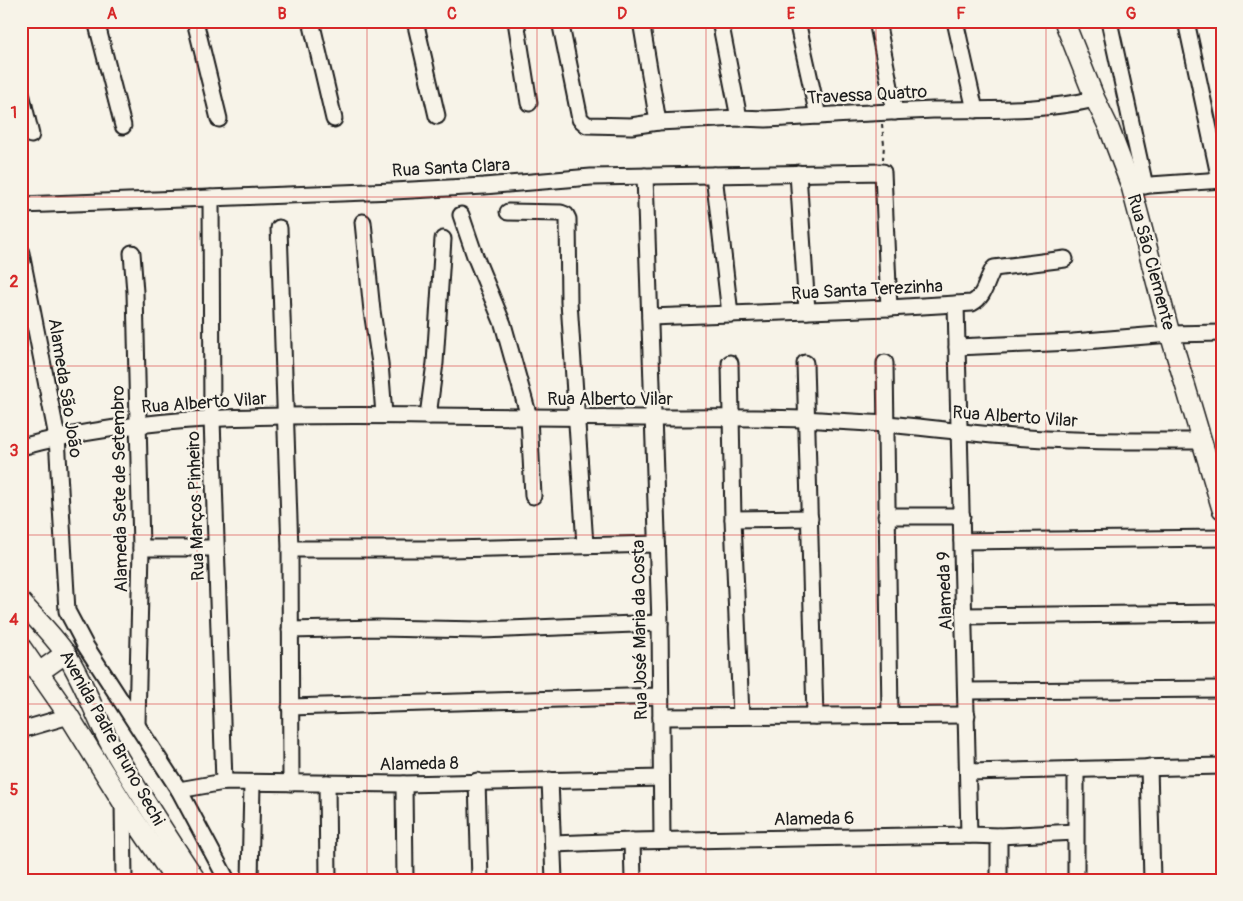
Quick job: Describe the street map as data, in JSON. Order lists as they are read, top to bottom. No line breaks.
{"streets":{"main road":["Rua São Clemente","Avenida Padre Bruno Sechi"],"street":["Travessa Quatro","Rua Santa Clara","Rua Santa Terezinha","Alameda São João","Rua Alberto Vilar","Alameda Sete de Setembro","Rua Marços Pinheiro","Alameda 9","Rua José Maria da Costa","Alameda 8","Alameda 6"]},"crossings":[["Travessa Quatro","Rua São Clemente"],["Rua Santa Clara","Rua Marços Pinheiro"],["Rua São Clemente","Rua Alberto Vilar"],["Rua Santa Terezinha","Alameda 9"],["Alameda São João","Rua Alberto Vilar"],["Alameda São João","Alameda Sete de Setembro"],["Alameda São João","Alameda 8"],["Rua Alberto Vilar","Alameda Sete de Setembro"],["Rua Alberto Vilar","Rua Marços Pinheiro"],["Rua Alberto Vilar","Alameda 9"],["Rua Alberto Vilar","Rua José Maria da Costa"],["Rua Marços Pinheiro","Alameda 8"],["Alameda 9","Alameda 6"],["Rua José Maria da Costa","Alameda 8"],["Rua José Maria da Costa","Alameda 6"]],"grid":{"columns":["A","B","C","D","E","F","G"],"rows":["1","2","3","4","5"]}}
